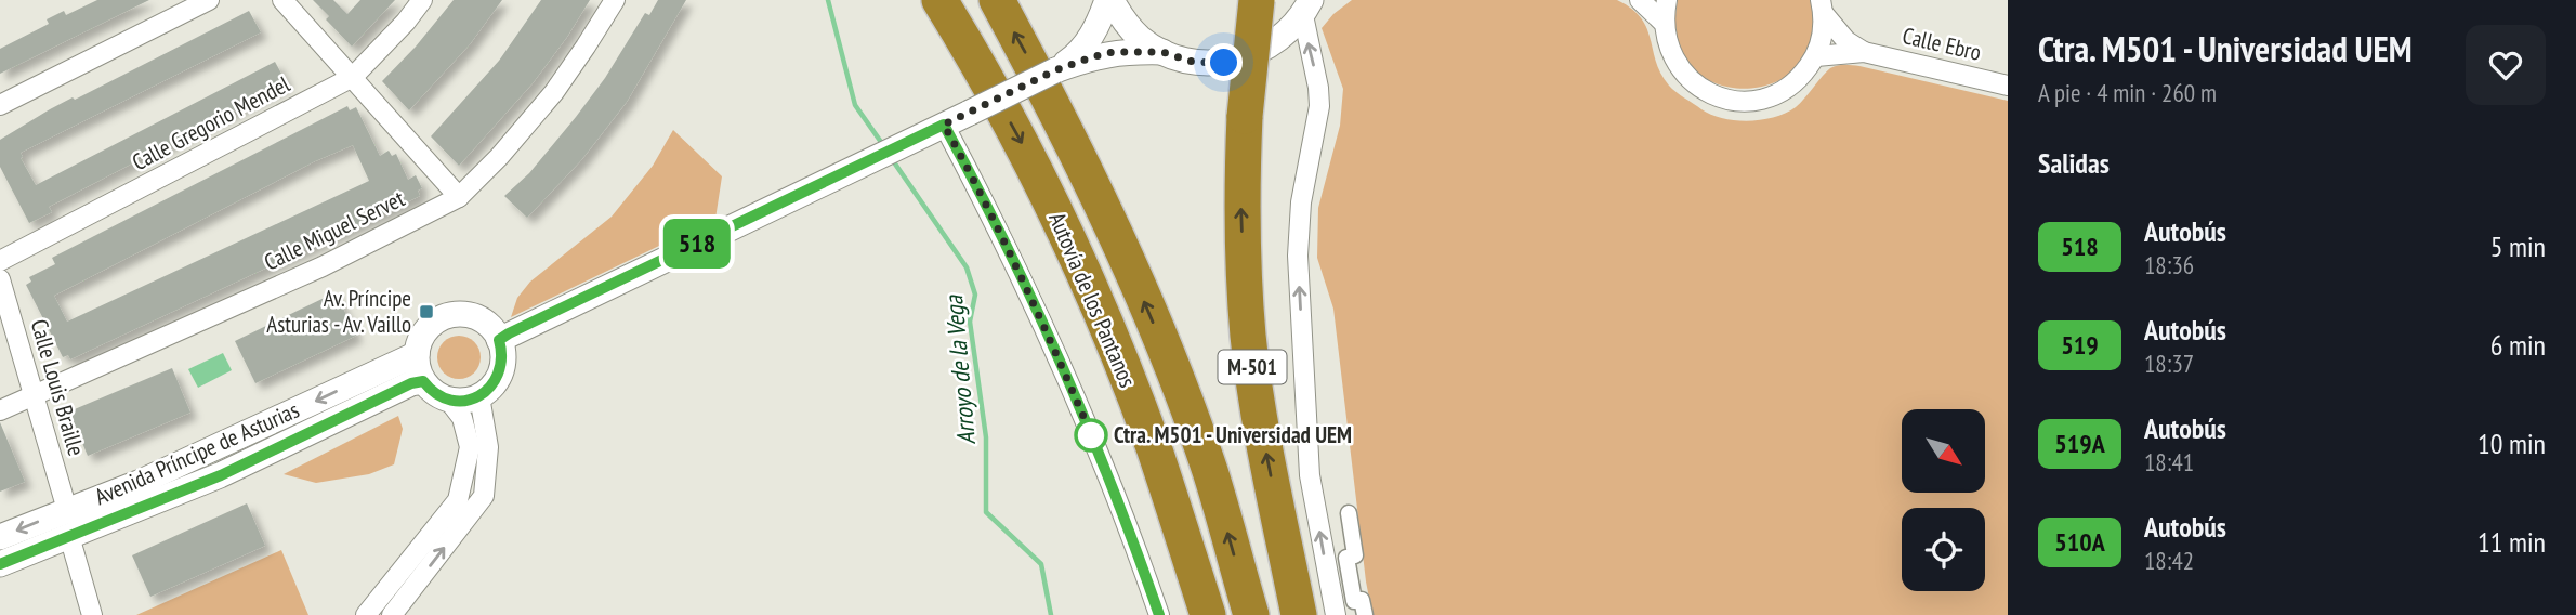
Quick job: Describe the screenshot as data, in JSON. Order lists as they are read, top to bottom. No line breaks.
{"streets":{"highway":["Autovía de los Pantanos","M-501"],"street":["Calle Ebro","Calle Gregorio Mendel","Calle Miguel Servet","Calle Louis Braille","Avenida Príncipe de Asturias"]},"crossings":[["Calle Miguel Servet","Calle Louis Braille"],["Calle Louis Braille","Avenida Príncipe de Asturias"]],"water":["Arroyo de la Vega"],"places":{"transit":["Av. Príncipe Asturias - Av. Vaillo"],"other":["Ctra. M501 - Universidad UEM"]},"lines":["bus line 518"],"north":"bottom right","page":{"on_map":"518","heading":[["Ctra. M501 - Universidad UEM","A pie · 4 min · 260 m"],"Salidas"],"list":[{"mark":"518","name":"Autobús","note":"18:36","value":"5 min"},{"mark":"519","name":"Autobús","note":"18:37","value":"6 min"},{"mark":"519A","name":"Autobús","note":"18:41","value":"10 min"},{"mark":"510A","name":"Autobús","note":"18:42","value":"11 min"}]}}
